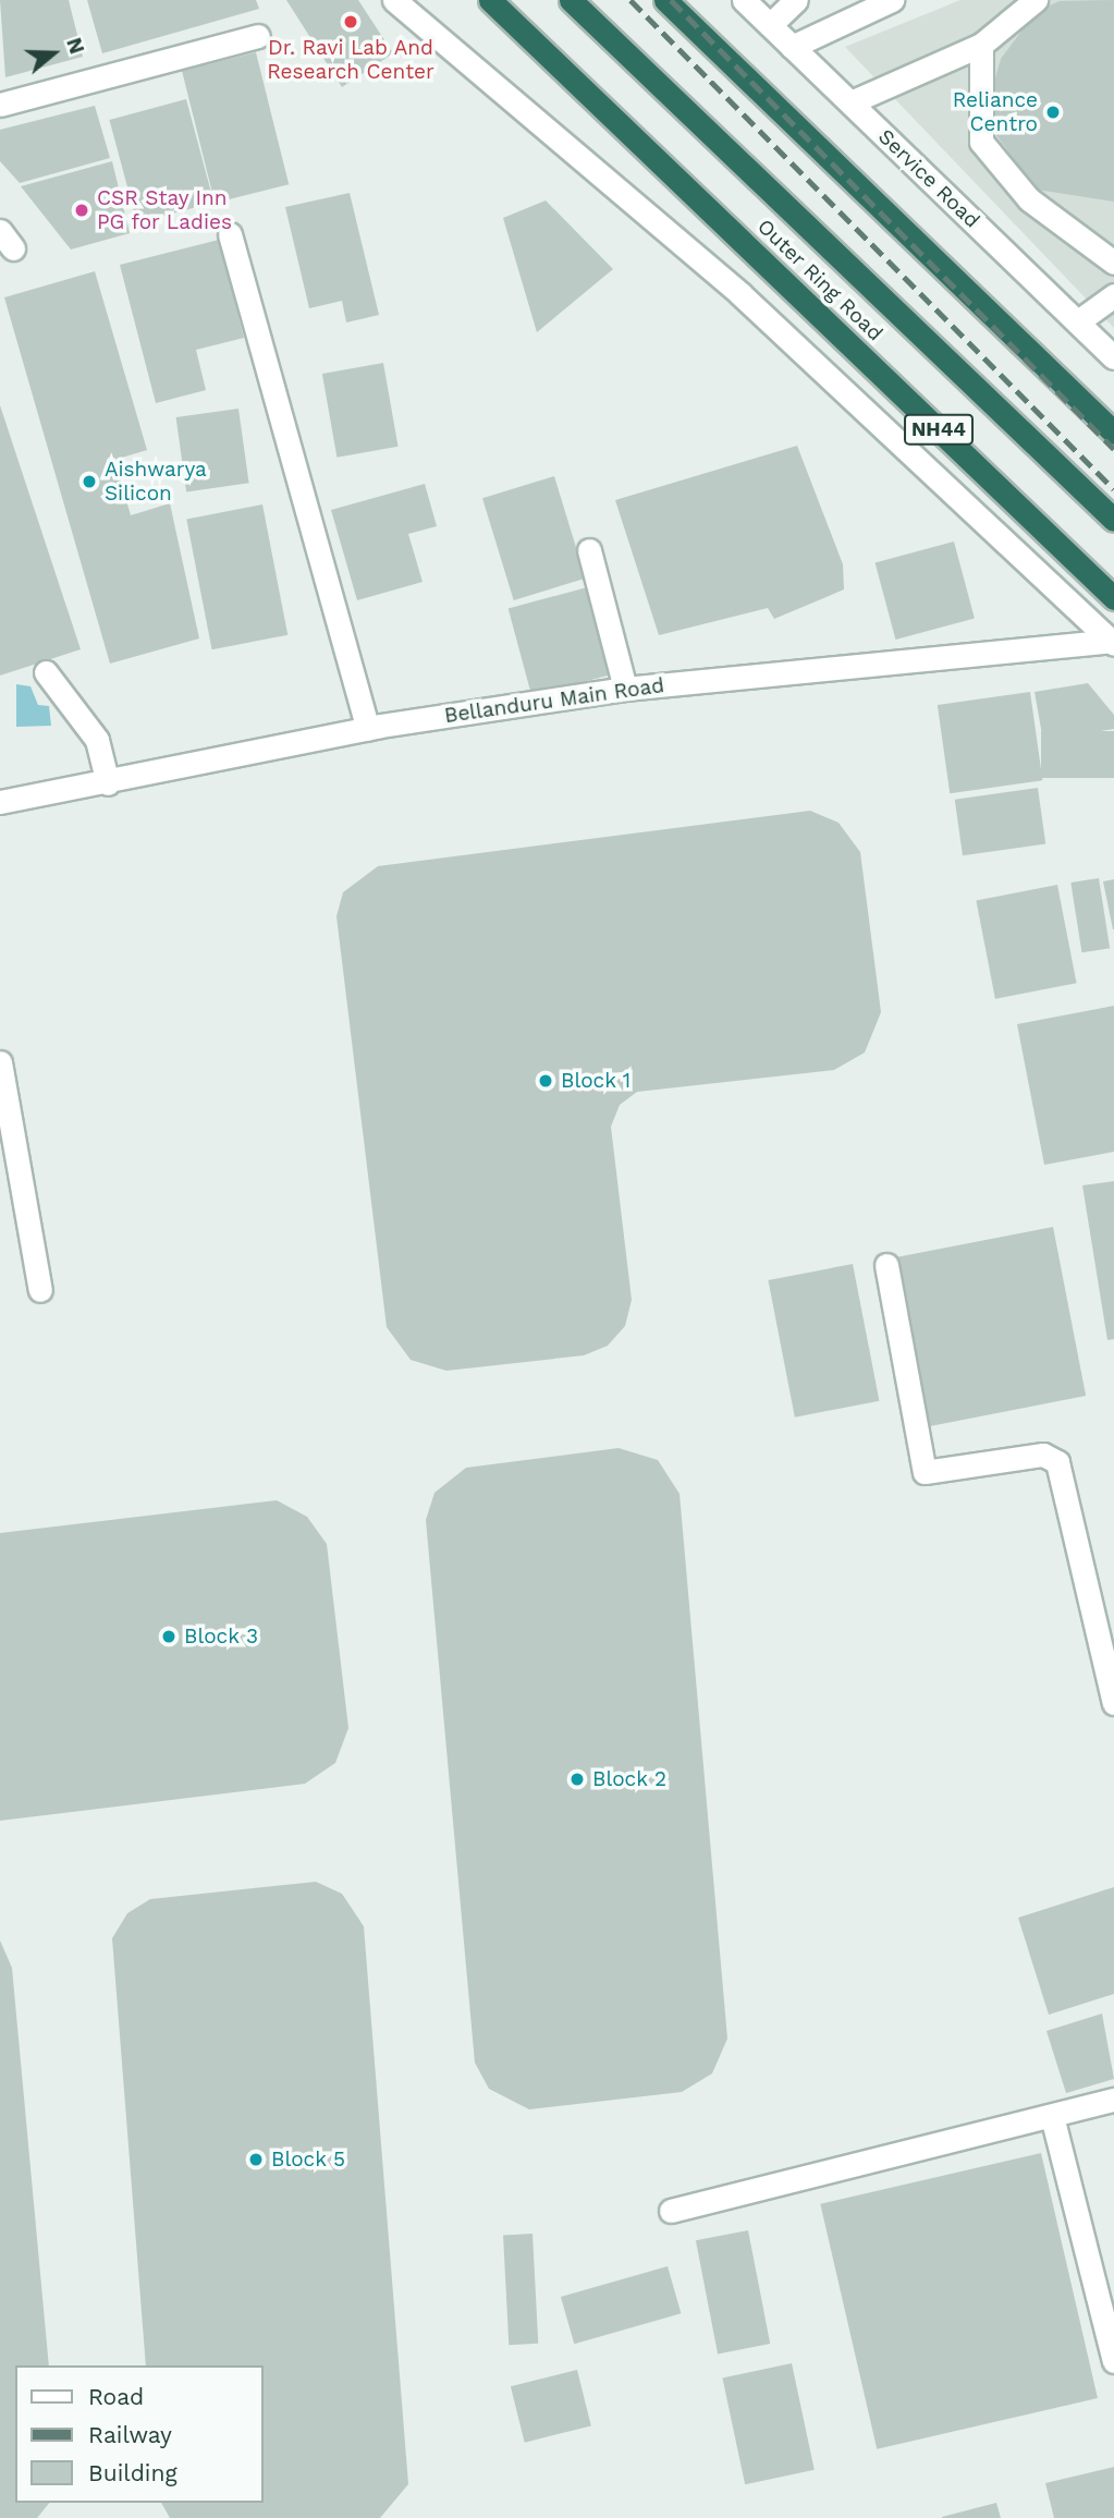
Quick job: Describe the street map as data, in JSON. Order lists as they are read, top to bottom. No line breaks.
{"streets":{"highway":["Outer Ring Road","NH44"],"street":["Service Road","Bellanduru Main Road"]},"places":["Dr. Ravi Lab And Research Center","Reliance Centro","CSR Stay Inn PG for Ladies","Aishwarya Silicon","Block 1","Block 3","Block 2","Block 5"],"legend":["Road","Railway","Building"],"north":"right"}
